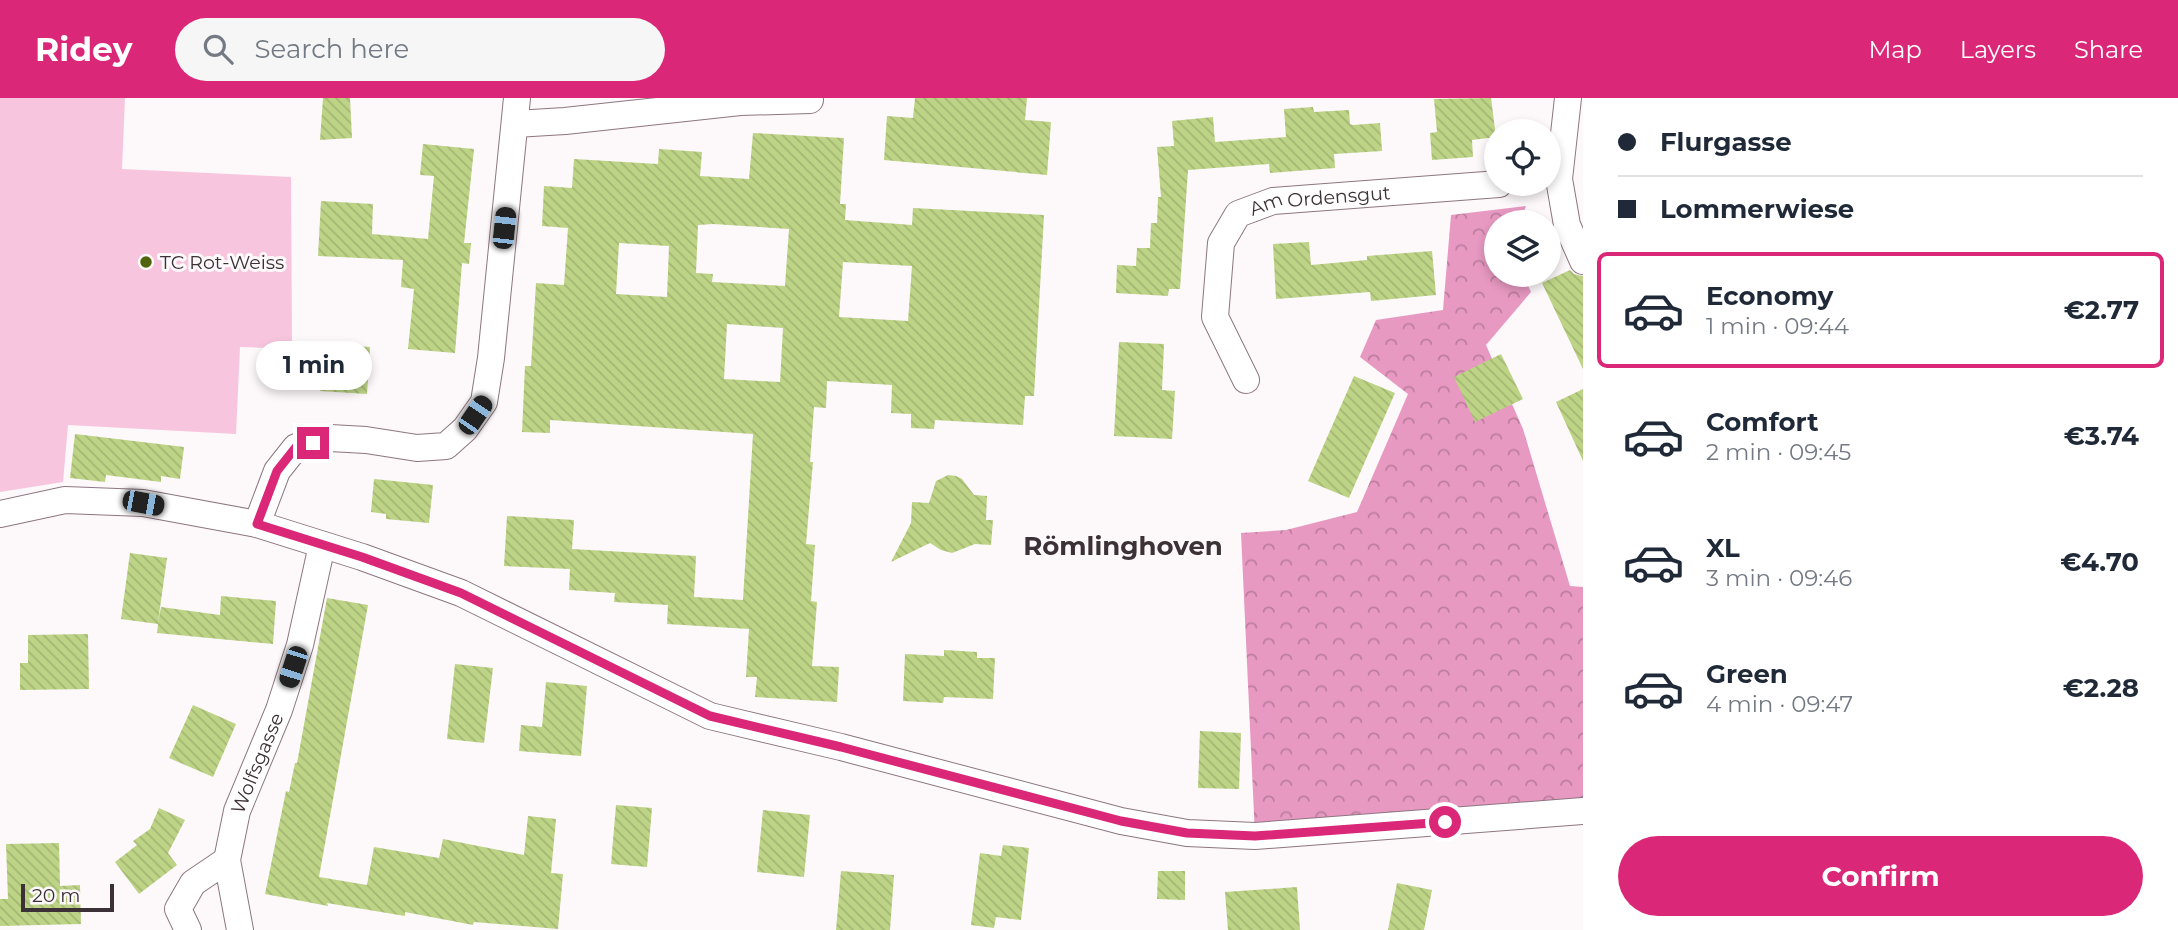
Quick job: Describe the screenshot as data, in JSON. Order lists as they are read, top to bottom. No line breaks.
{"streets":{"street":["Am Ordensgut","Wolfsgasse"]},"districts":["Römlinghoven"],"places":["TC Rot-Weiss"],"scale_bar":"20 m","page":{"header":"Ridey","search":"Search here","nav":["Map","Layers","Share"],"banner":["Flurgasse","Lommerwiese"],"list":[{"name":"Economy","note":"1 min · 09:44","value":"€2.77"},{"name":"Comfort","note":"2 min · 09:45","value":"€3.74"},{"name":"XL","note":"3 min · 09:46","value":"€4.70"},{"name":"Green","note":"4 min · 09:47","value":"€2.28"}],"bubble":"1 min","buttons":"Confirm","scale":"20 m"}}
